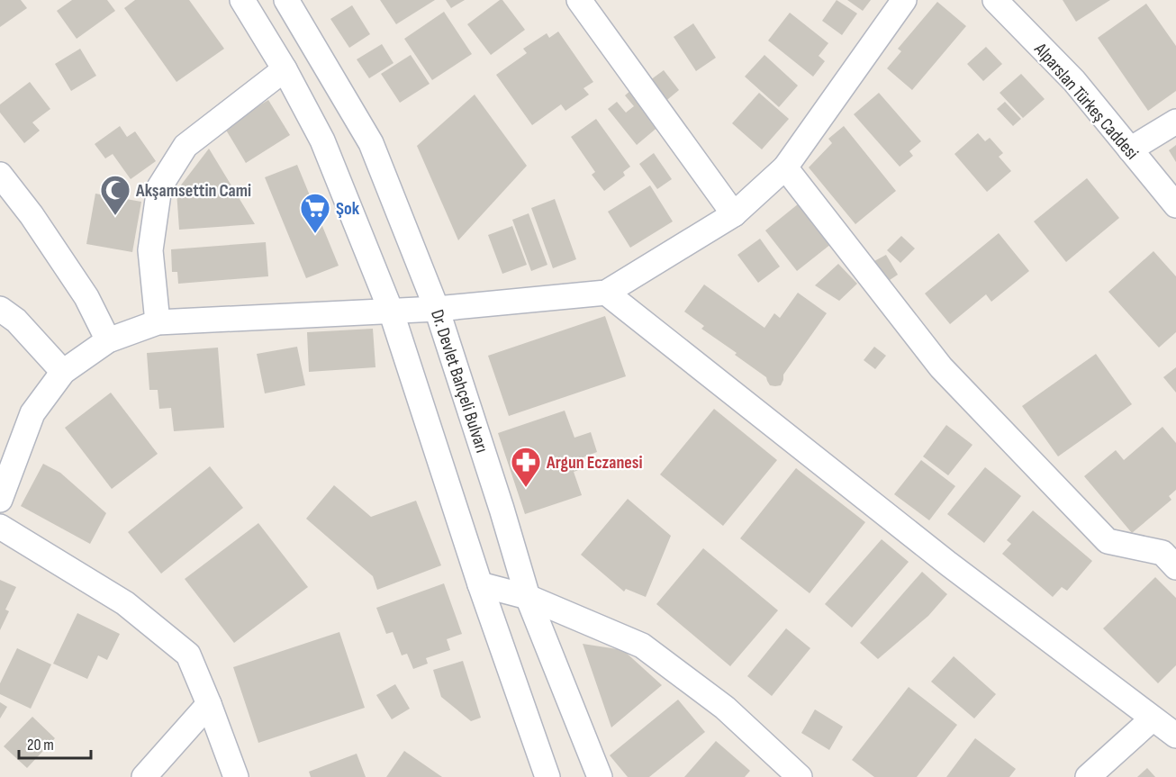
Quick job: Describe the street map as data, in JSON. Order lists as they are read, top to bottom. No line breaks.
{"streets":{"street":["Alparslan Türkeş Caddesi","Dr. Devlet Bahçeli Bulvarı"]},"places":{"mosque":["Akşamsettin Cami"],"supermarket":["Şok"],"pharmacy":["Argun Eczanesi"]},"scale_bar":"20 m"}
